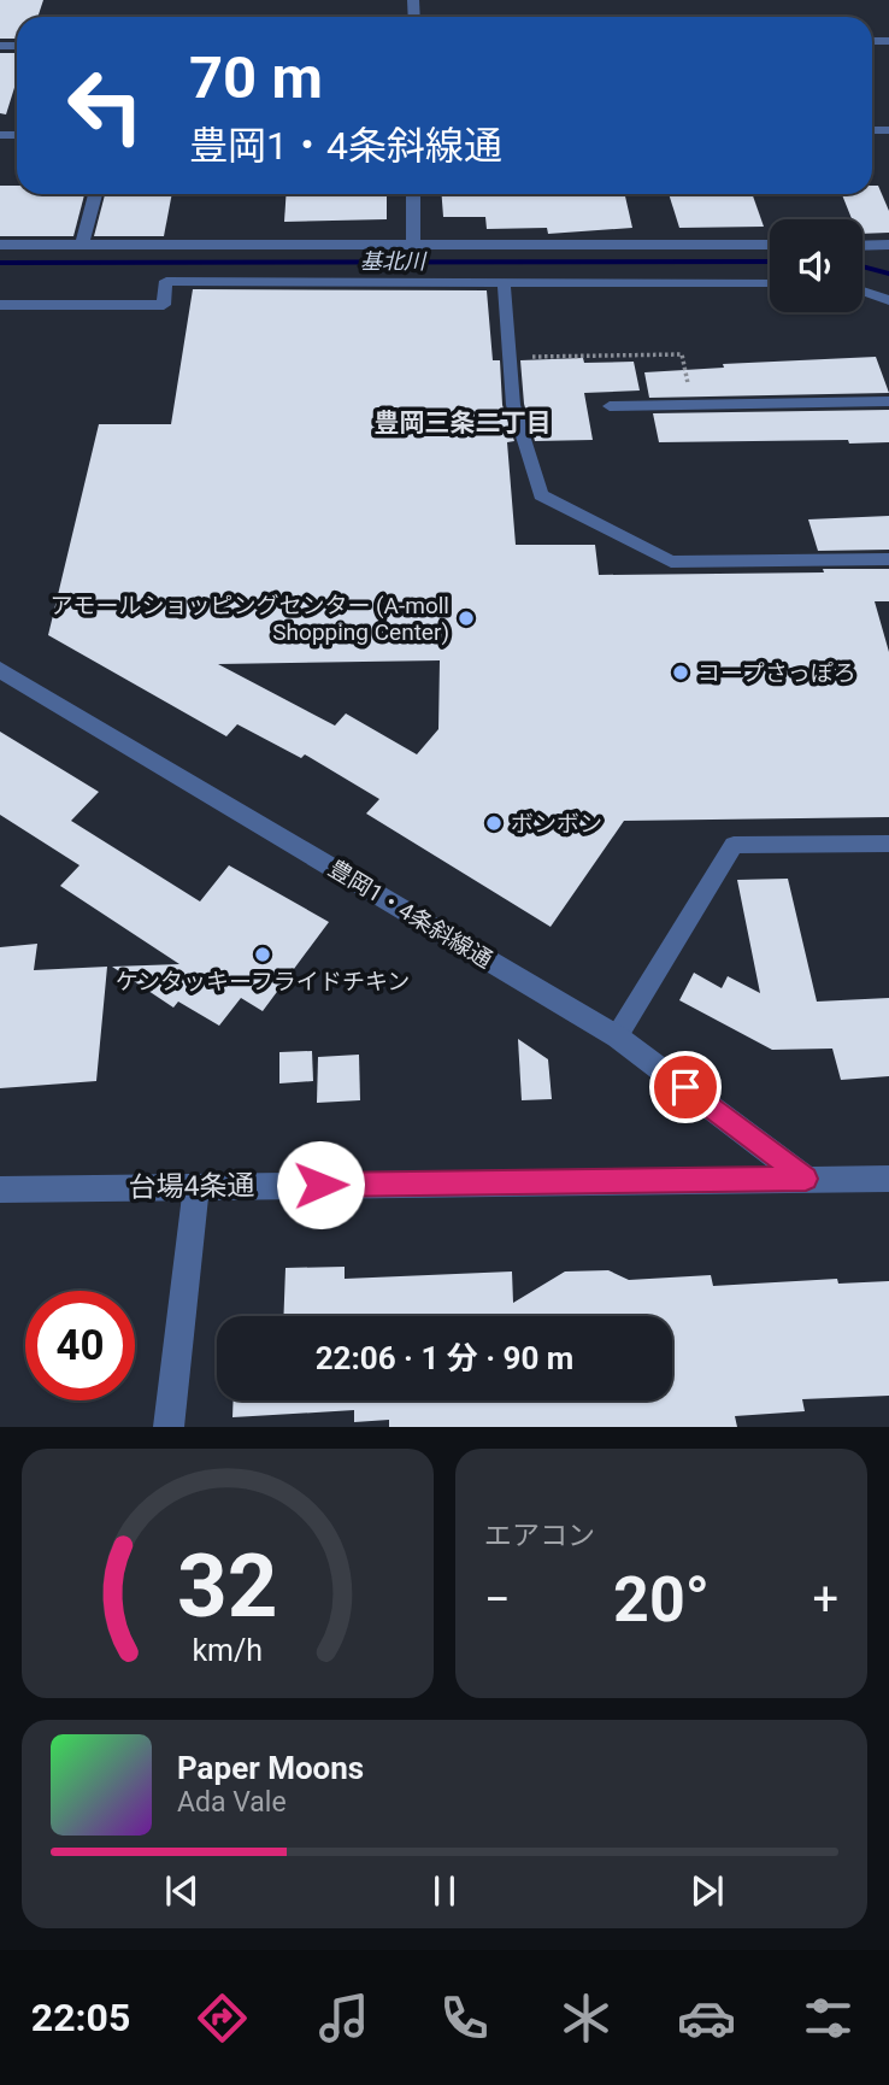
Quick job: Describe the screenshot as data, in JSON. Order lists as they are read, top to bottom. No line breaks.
{"streets":{"street":["豊岡1・4条斜線通","台場4条通"]},"crossings":[["豊岡1・4条斜線通","台場4条通"]],"districts":["豊岡三条二丁目"],"water":["基北川"],"places":["アモールショッピングセンター (A-moll Shopping Center)","コープさっぽろ","ボンボン","ケンタッキーフライドチキン"],"page":{"turn":["70 m","豊岡1・4条斜線通"],"limit":"40","trip":"22:06 · 1 分 · 90 m","tile":"エアコン","heat":["−","20°","+"],"song":["Paper Moons","Ada Vale"],"tabs":"22:05","gauge":["32","km/h"]}}
